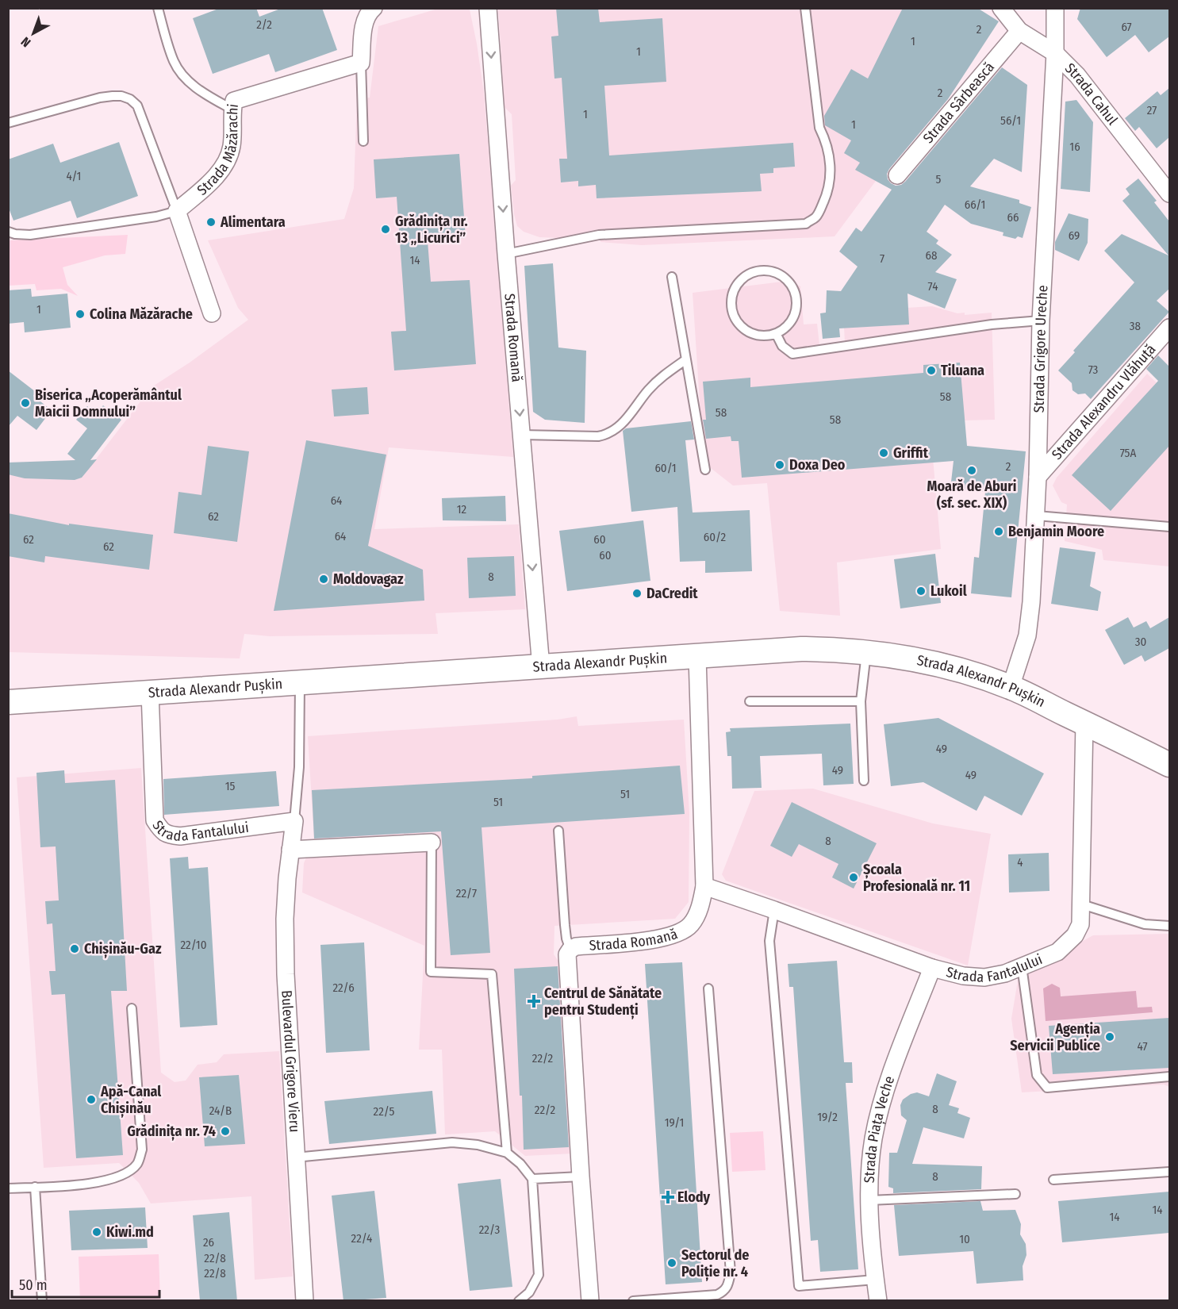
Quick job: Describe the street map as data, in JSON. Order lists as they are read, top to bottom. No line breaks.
{"streets":{"main road":["Strada Alexandr Pușkin"],"street":["Strada Cahul","Strada Sârbească","Strada Măzărachi","Strada Romană","Strada Grigore Ureche","Strada Alexandru Vlăhuță","Strada Fantalului","Bulevardul Grigore Vieru","Strada Piața Veche"]},"crossings":[["Strada Cahul","Strada Sârbească"],["Strada Cahul","Strada Grigore Ureche"],["Strada Romană","Strada Alexandr Pușkin"],["Strada Romană","Strada Fantalului"],["Strada Grigore Ureche","Strada Alexandru Vlăhuță"],["Strada Grigore Ureche","Strada Alexandr Pușkin"],["Strada Alexandr Pușkin","Strada Fantalului"],["Strada Fantalului","Bulevardul Grigore Vieru"],["Strada Fantalului","Strada Piața Veche"]],"one_way":["Strada Romană"],"places":{"other":["Alimentara","Grădinița nr. 13 „Licurici”","Colina Măzărache","Tiluana","Biserica „Acoperământul Maicii Domnului”","Griffit","Doxa Deo","Moară de Aburi (sf. sec. XIX)","Benjamin Moore","Moldovagaz","Lukoil","DaCredit","Școala Profesională nr. 11","Chișinău-Gaz","Agenția Servicii Publice","Apă-Canal Chișinău","Grădinița nr. 74","Kiwi.md","Sectorul de Poliție nr. 4"],"health":["Centrul de Sănătate pentru Studenți","Elody"]},"house_numbers":["2/2","67","2","1","1","2","27","1","56/1","1","16","4/1","5","66/1","66","69","68","7","14","74","1","38","73","58","58","58","75A","2","60/1","64","12","62","64","60/2","62","60","62","60","8","30","49","49","49","15","51","51","8","4","22/7","22/10","22/6","47","22/2","8","22/2","24/B","22/5","19/2","19/1","8","14","14","22/3","22/4","10","26","22/8","22/8"],"scale_bar":"50 m","north":"bottom left"}
